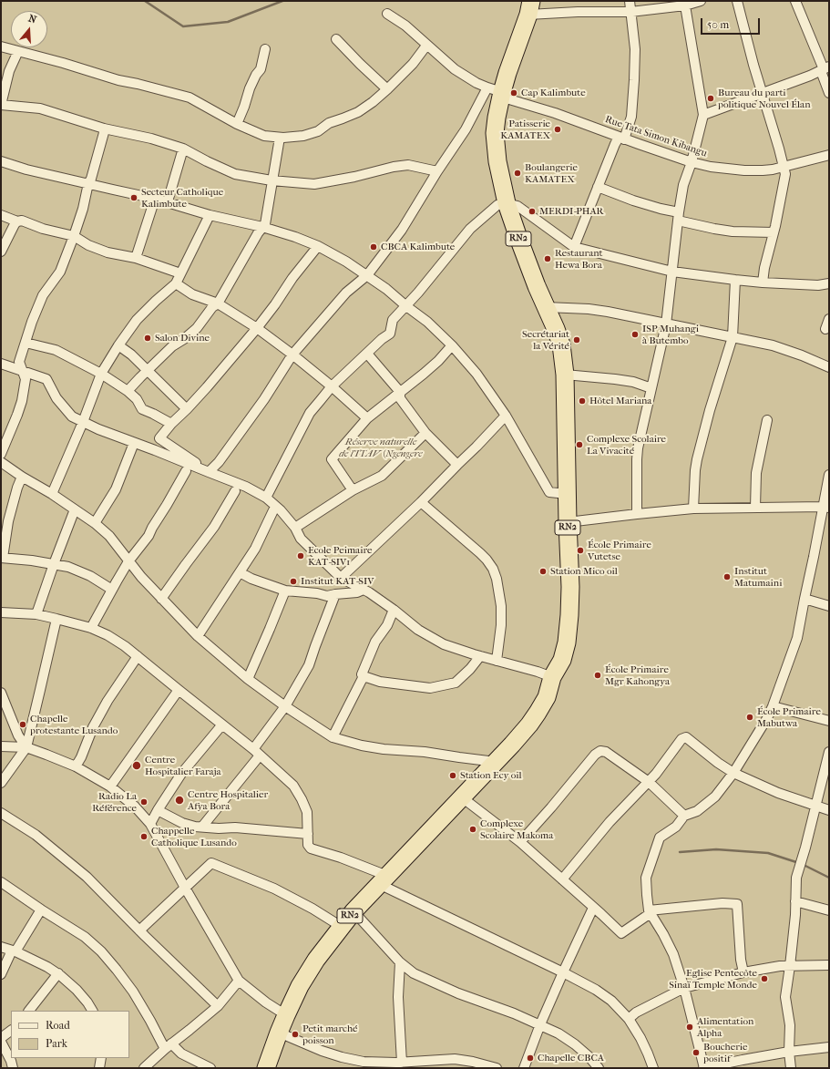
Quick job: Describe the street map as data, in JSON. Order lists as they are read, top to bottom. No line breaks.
{"streets":{"highway":["RN2"],"street":["Rue Tata Simon Kibangu"]},"crossings":[["Rue Tata Simon Kibangu","RN2"]],"parks":["Réserve naturelle de l'ITAV (Ngengere"],"places":["Cap Kalimbute","Bureau du parti politique Nouvel Élan","Patisserie KAMATEX","Boulangerie KAMATEX","Secteur Catholique Kalimbute","MERDI-PHAR","CBCA Kalimbute","Restaurant Hewa Bora","ISP Muhangi à Butembo","Salon Divine","Secrétariat la Vérité","Hôtel Mariana","Complexe Scolaire La Vivacité","École Primaire Vutetse","Ecole Peimaire KAT-SIV1","Station Mico oil","Institut Matumaini","Institut KAT-SIV","École Primaire Mgr Kahongya","École Primaire Mabutwa","Chapelle protestante Lusando","Centre Hospitalier Faraja","Station Ecy oil","Centre Hospitalier Afya Bora","Radio La Référence","Complexe Scolaire Makoma","Chappelle Catholique Lusando","Eglise Pentecôte Sinaï Temple Monde","Alimentation Alpha","Petit marché poisson","Boucherie positif","Chapelle CBCA"],"legend":["Road","Park"],"scale_bar":"50 m","north":"top"}
